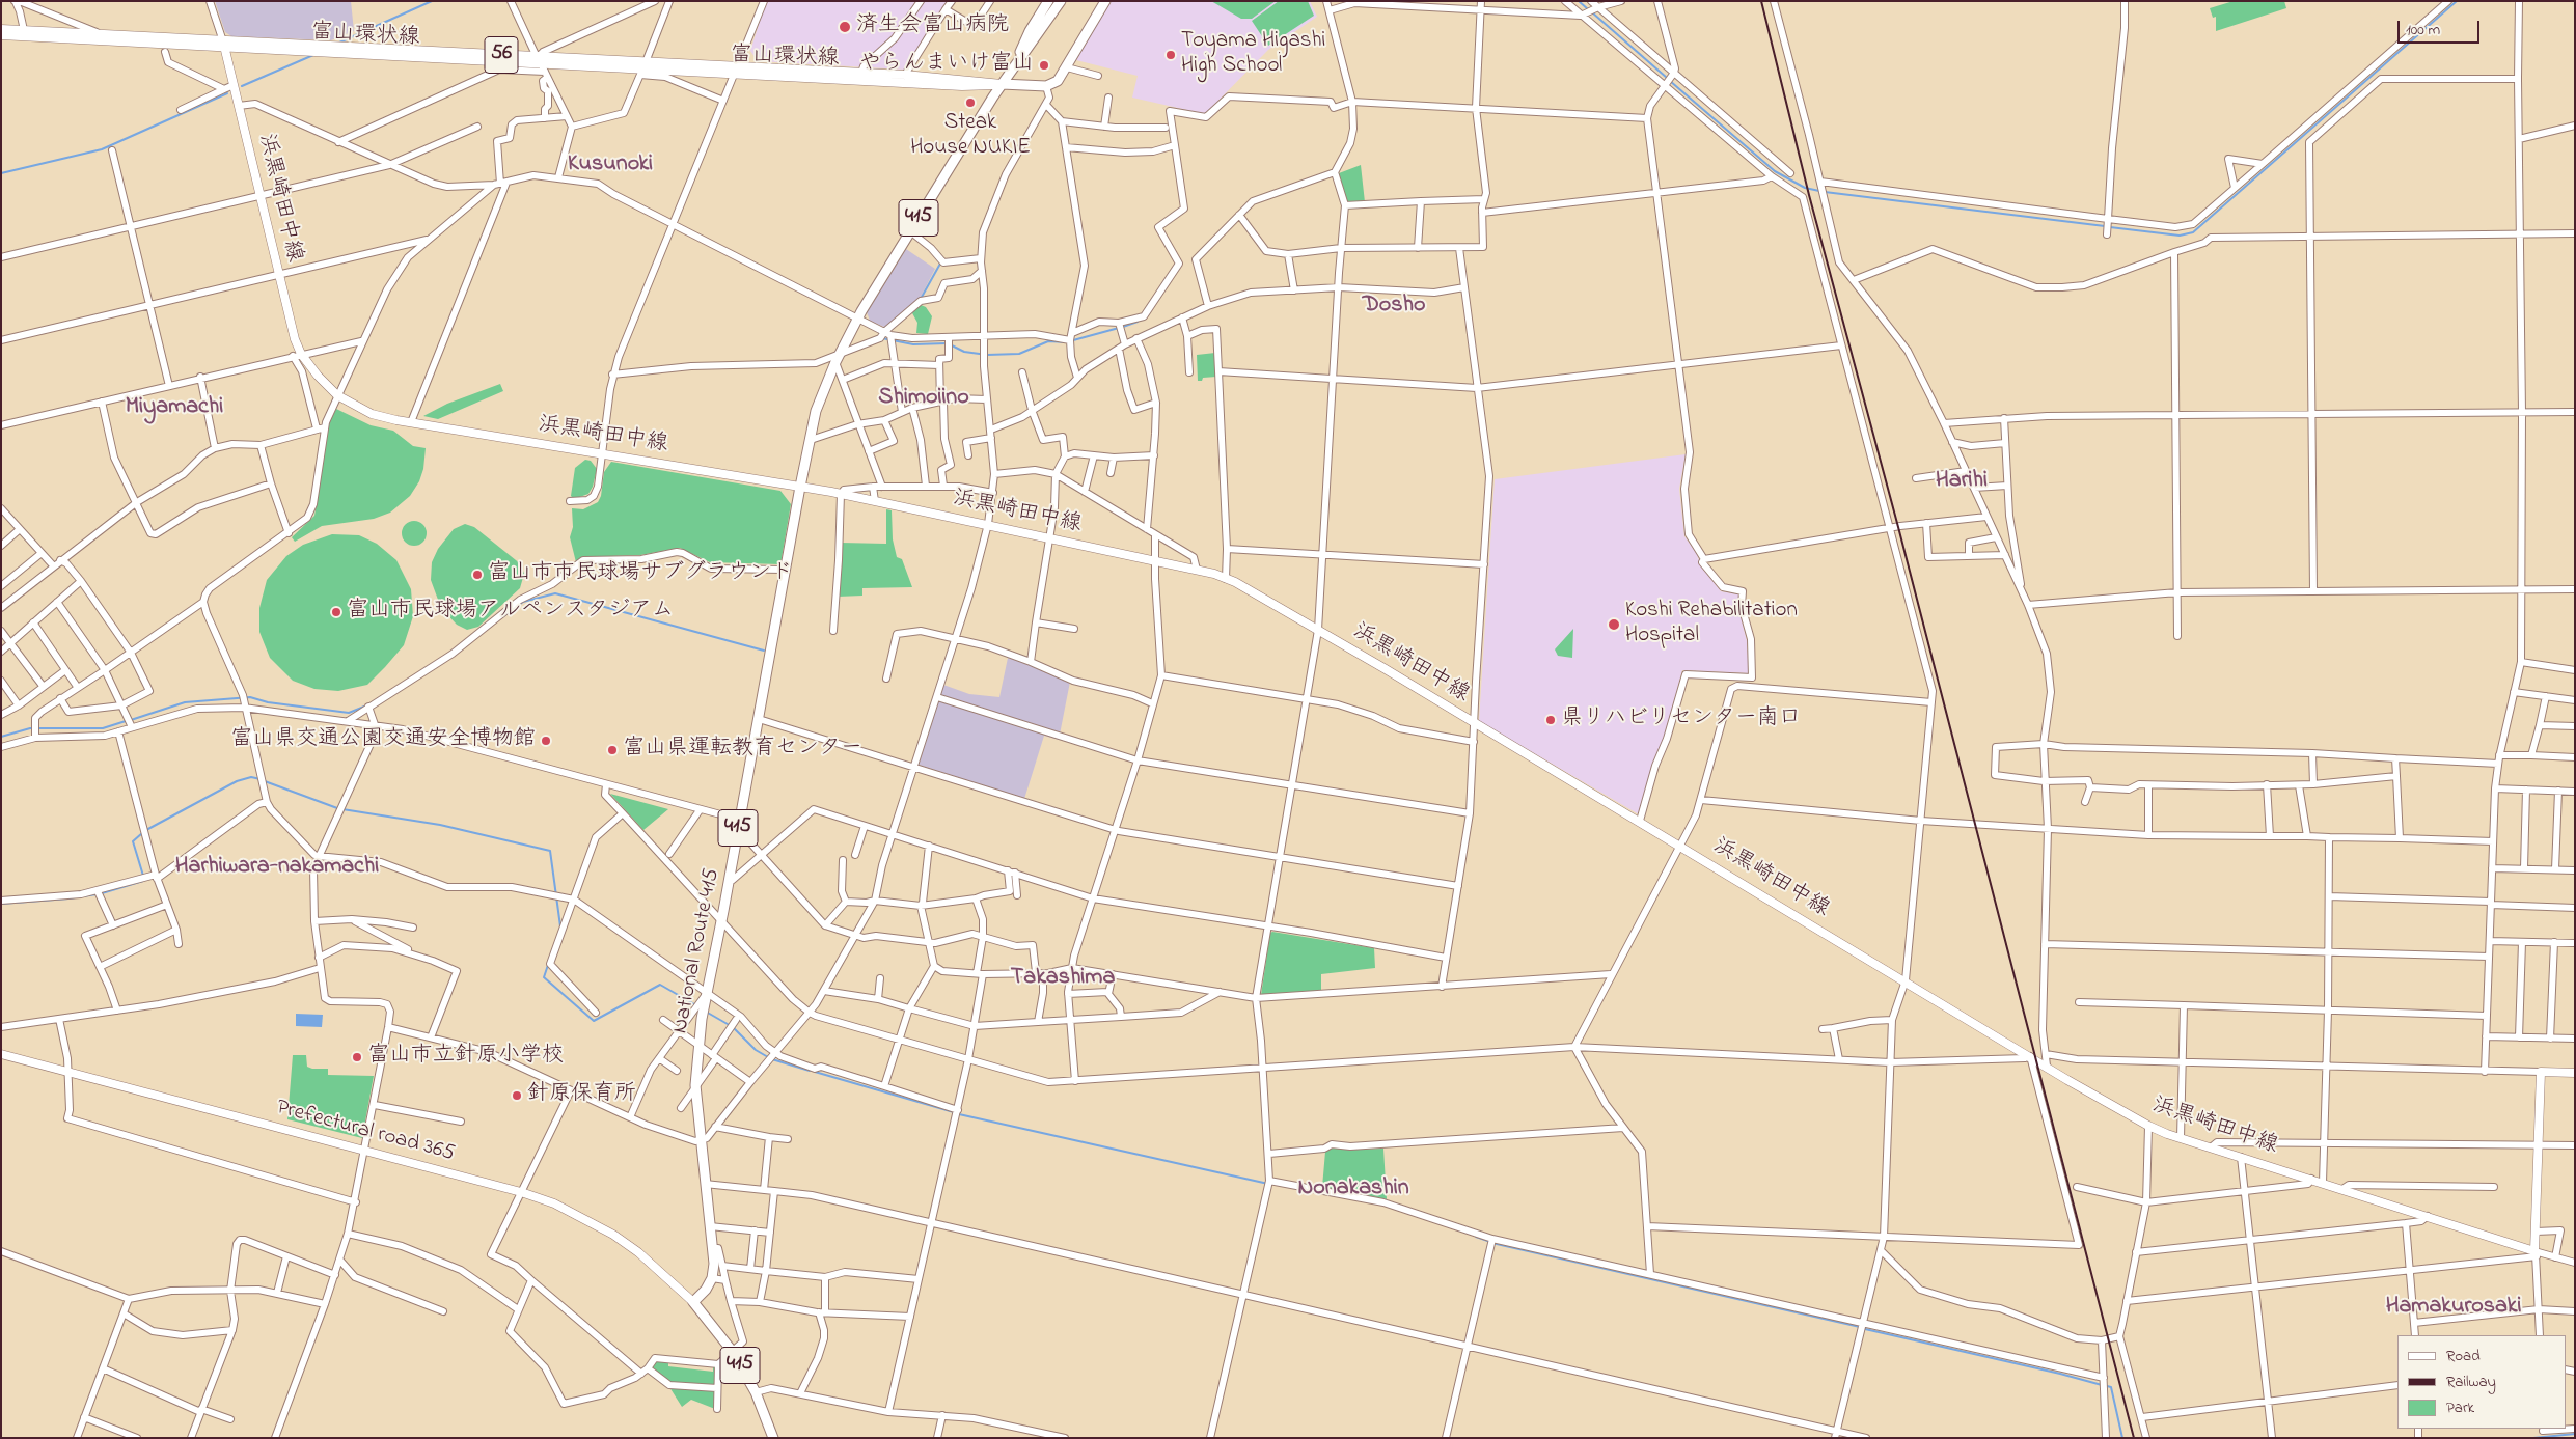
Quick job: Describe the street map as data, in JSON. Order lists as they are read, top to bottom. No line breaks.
{"streets":{"highway":["415","National Route 415"],"main road":["富山環状線","56","浜黒崎田中線","Prefectural road 365"]},"crossings":[["富山環状線","浜黒崎田中線"],["富山環状線","National Route 415"],["浜黒崎田中線","National Route 415"],["415","Prefectural road 365"]],"districts":["Kusunoki","Dosho","Shimoiino","Miyamachi","Harihi","Harhiwara-nakamachi","Takashima","Nonakashin","Hamakurosaki"],"places":["済生会富山病院","Toyama Higashi High School","やらんまいけ富山","Steak House NUKIE","富山市市民球場サブグラウンド","富山市民球場アルペンスタジアム","Koshi Rehabilitation Hospital","県リハビリセンター南口","富山県交通公園交通安全博物館","富山県運転教育センター","富山市立針原小学校","針原保育所"],"legend":["Road","Railway","Park"],"scale_bar":"100 m"}
